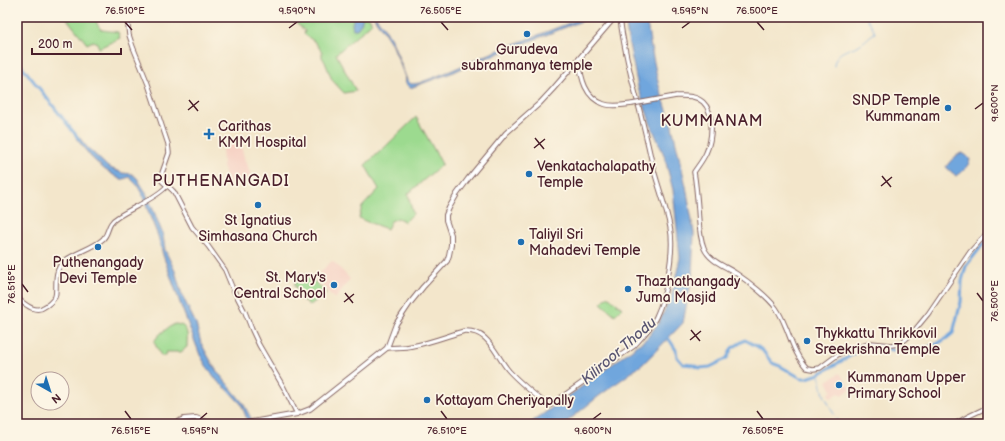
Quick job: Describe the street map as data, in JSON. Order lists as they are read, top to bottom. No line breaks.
{"districts":["KUMMANAM","PUTHENANGADI"],"water":["Kiliroor Thodu"],"places":{"other":["Gurudeva subrahmanya temple","SNDP Temple Kummanam","Venkatachalapathy Temple","St Ignatius Simhasana Church","Taliyil Sri Mahadevi Temple","Puthenangady Devi Temple","St. Mary's Central School","Thazhathangady Juma Masjid","Thykkattu Thrikkovil Sreekrishna Temple","Kummanam Upper Primary School","Kottayam Cheriyapally"],"health":["Carithas KMM Hospital"]},"scale_bar":"200 m","north":"bottom right","coordinates":["76.510°E","9.590°N","76.505°E","9.595°N","76.500°E","9.600°N","76.515°E"]}
